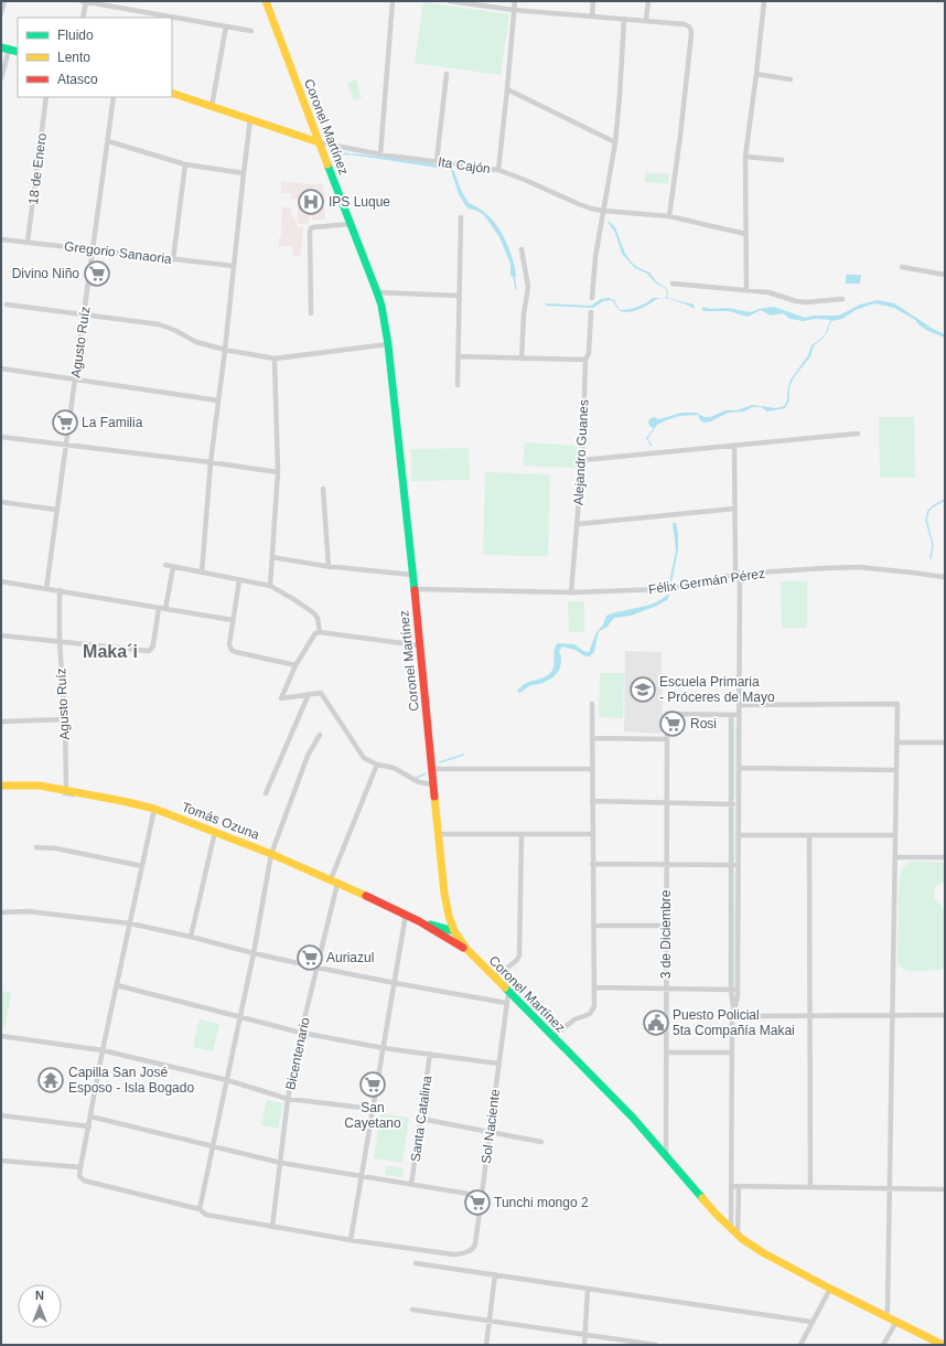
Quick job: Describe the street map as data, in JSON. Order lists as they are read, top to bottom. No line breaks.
{"streets":{"main road":["Coronel Martínez","Tomás Ozuna"],"street":["Ita Cajón","18 de Enero","Gregorio Sanaoria","Agusto Ruíz","Alejandro Guanes","Félix Germán Pérez","3 de Diciembre","Bicentenario","Santa Catalina","Sol Naciente"]},"crossings":[["Coronel Martínez","Ita Cajón"],["Coronel Martínez","Félix Germán Pérez"],["Coronel Martínez","Tomás Ozuna"],["Coronel Martínez","3 de Diciembre"],["Coronel Martínez","Sol Naciente"],["18 de Enero","Gregorio Sanaoria"],["Gregorio Sanaoria","Agusto Ruíz"],["Agusto Ruíz","Tomás Ozuna"],["Alejandro Guanes","Félix Germán Pérez"],["Tomás Ozuna","Bicentenario"]],"districts":["Maka´i"],"places":{"hospital":["IPS Luque"],"supermarket":["Divino Niño","La Familia","Rosi","Auriazul","San Cayetano","Tunchi mongo 2"],"school or university":["Escuela Primaria - Próceres de Mayo"],"public building":["Puesto Policial 5ta Compañía Makai"],"temple":["Capilla San José Esposo - Isla Bogado"]},"legend":["Fluido","Lento","Atasco"],"north":"top"}
